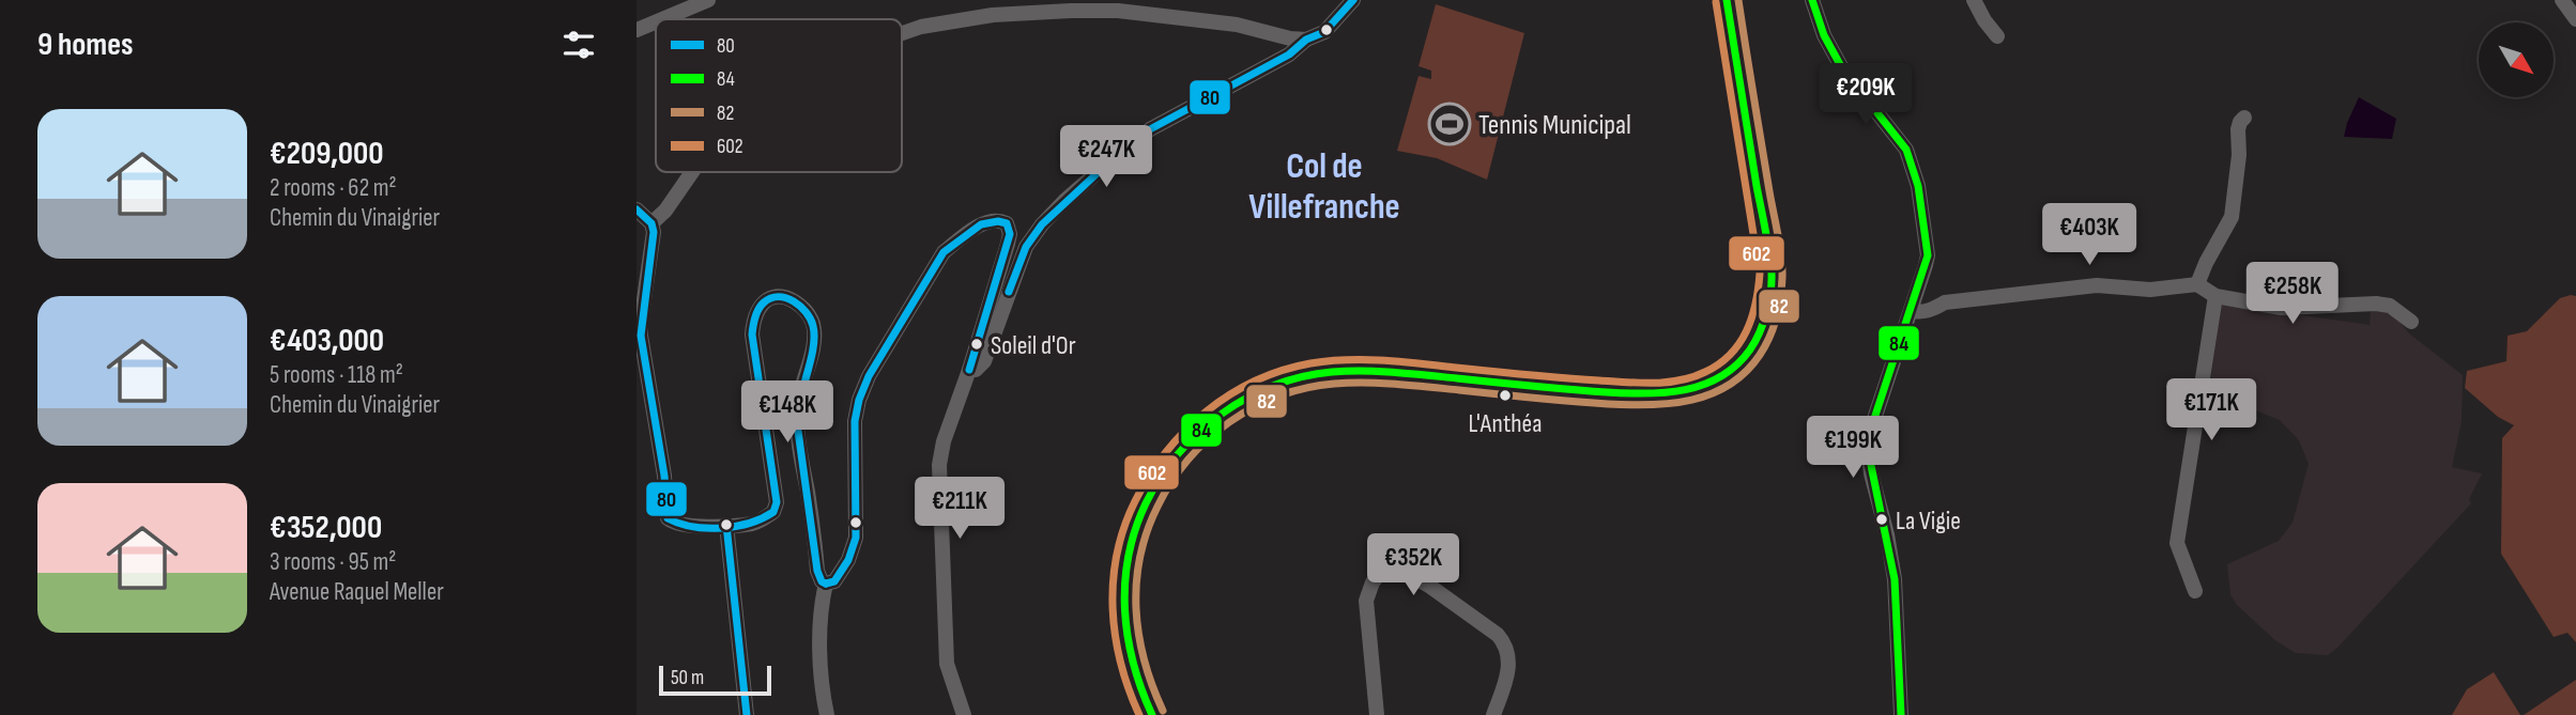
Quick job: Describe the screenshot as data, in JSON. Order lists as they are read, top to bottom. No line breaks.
{"districts":["Col de Villefranche"],"places":{"sports":["Tennis Municipal"],"other":["Soleil d'Or","L'Anthéa","La Vigie"]},"lines":["transit line 80","transit line 84","transit line 82","transit line 602"],"legend":["80","84","82","602"],"scale_bar":"50 m","north":"bottom right","page":{"heading":"9 homes","price":["€209K","€247K","€403K","€258K","€171K","€148K","€199K","€211K","€352K"],"list":[{"name":"€209,000","note":"2 rooms · 62 m² · Chemin du Vinaigrier"},{"name":"€403,000","note":"5 rooms · 118 m² · Chemin du Vinaigrier"},{"name":"€352,000","note":"3 rooms · 95 m² · Avenue Raquel Meller"}],"scale":"50 m"}}
